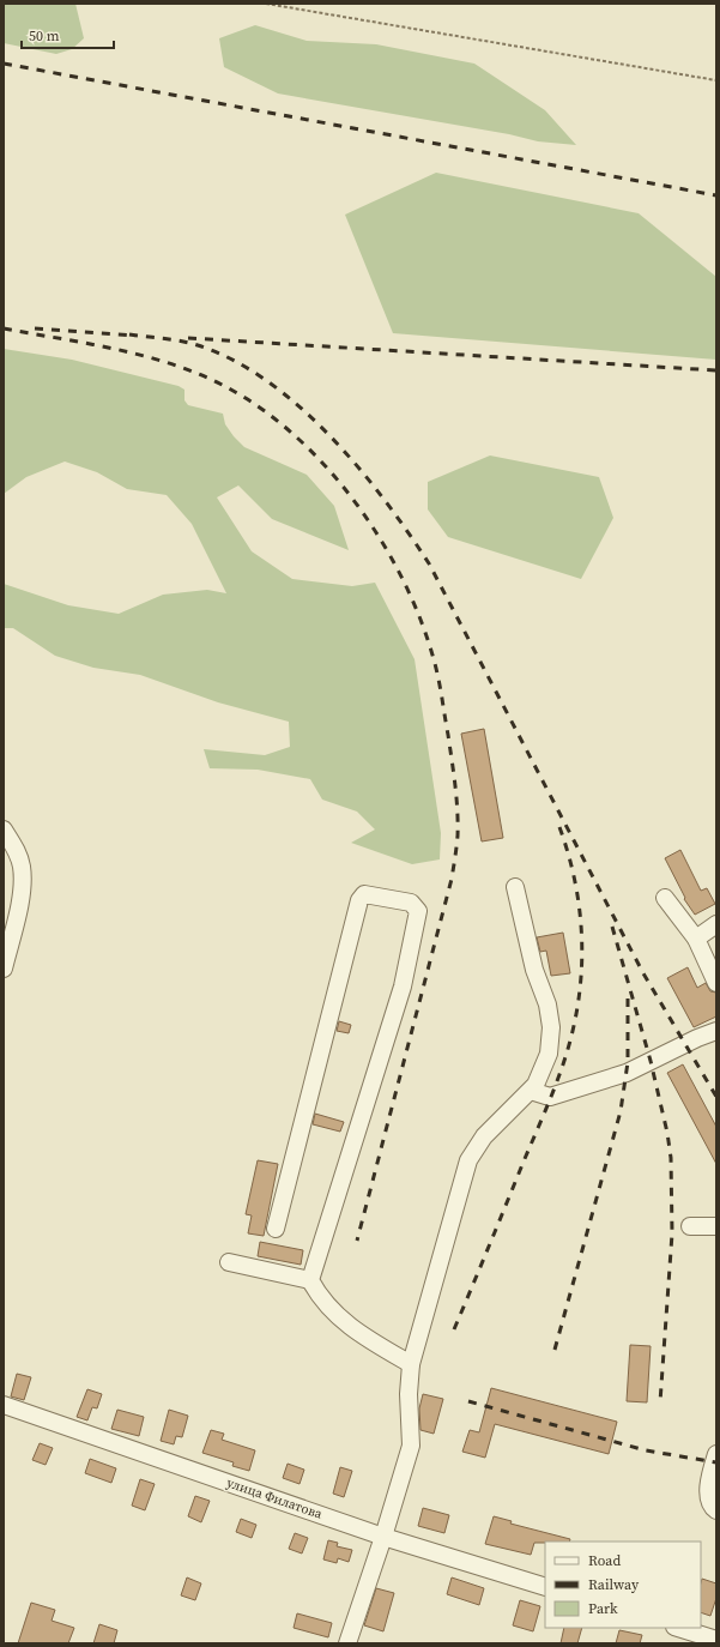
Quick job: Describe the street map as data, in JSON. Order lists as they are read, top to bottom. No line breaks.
{"streets":{"street":["улица Филатова"]},"legend":["Road","Railway","Park"],"scale_bar":"50 m"}
